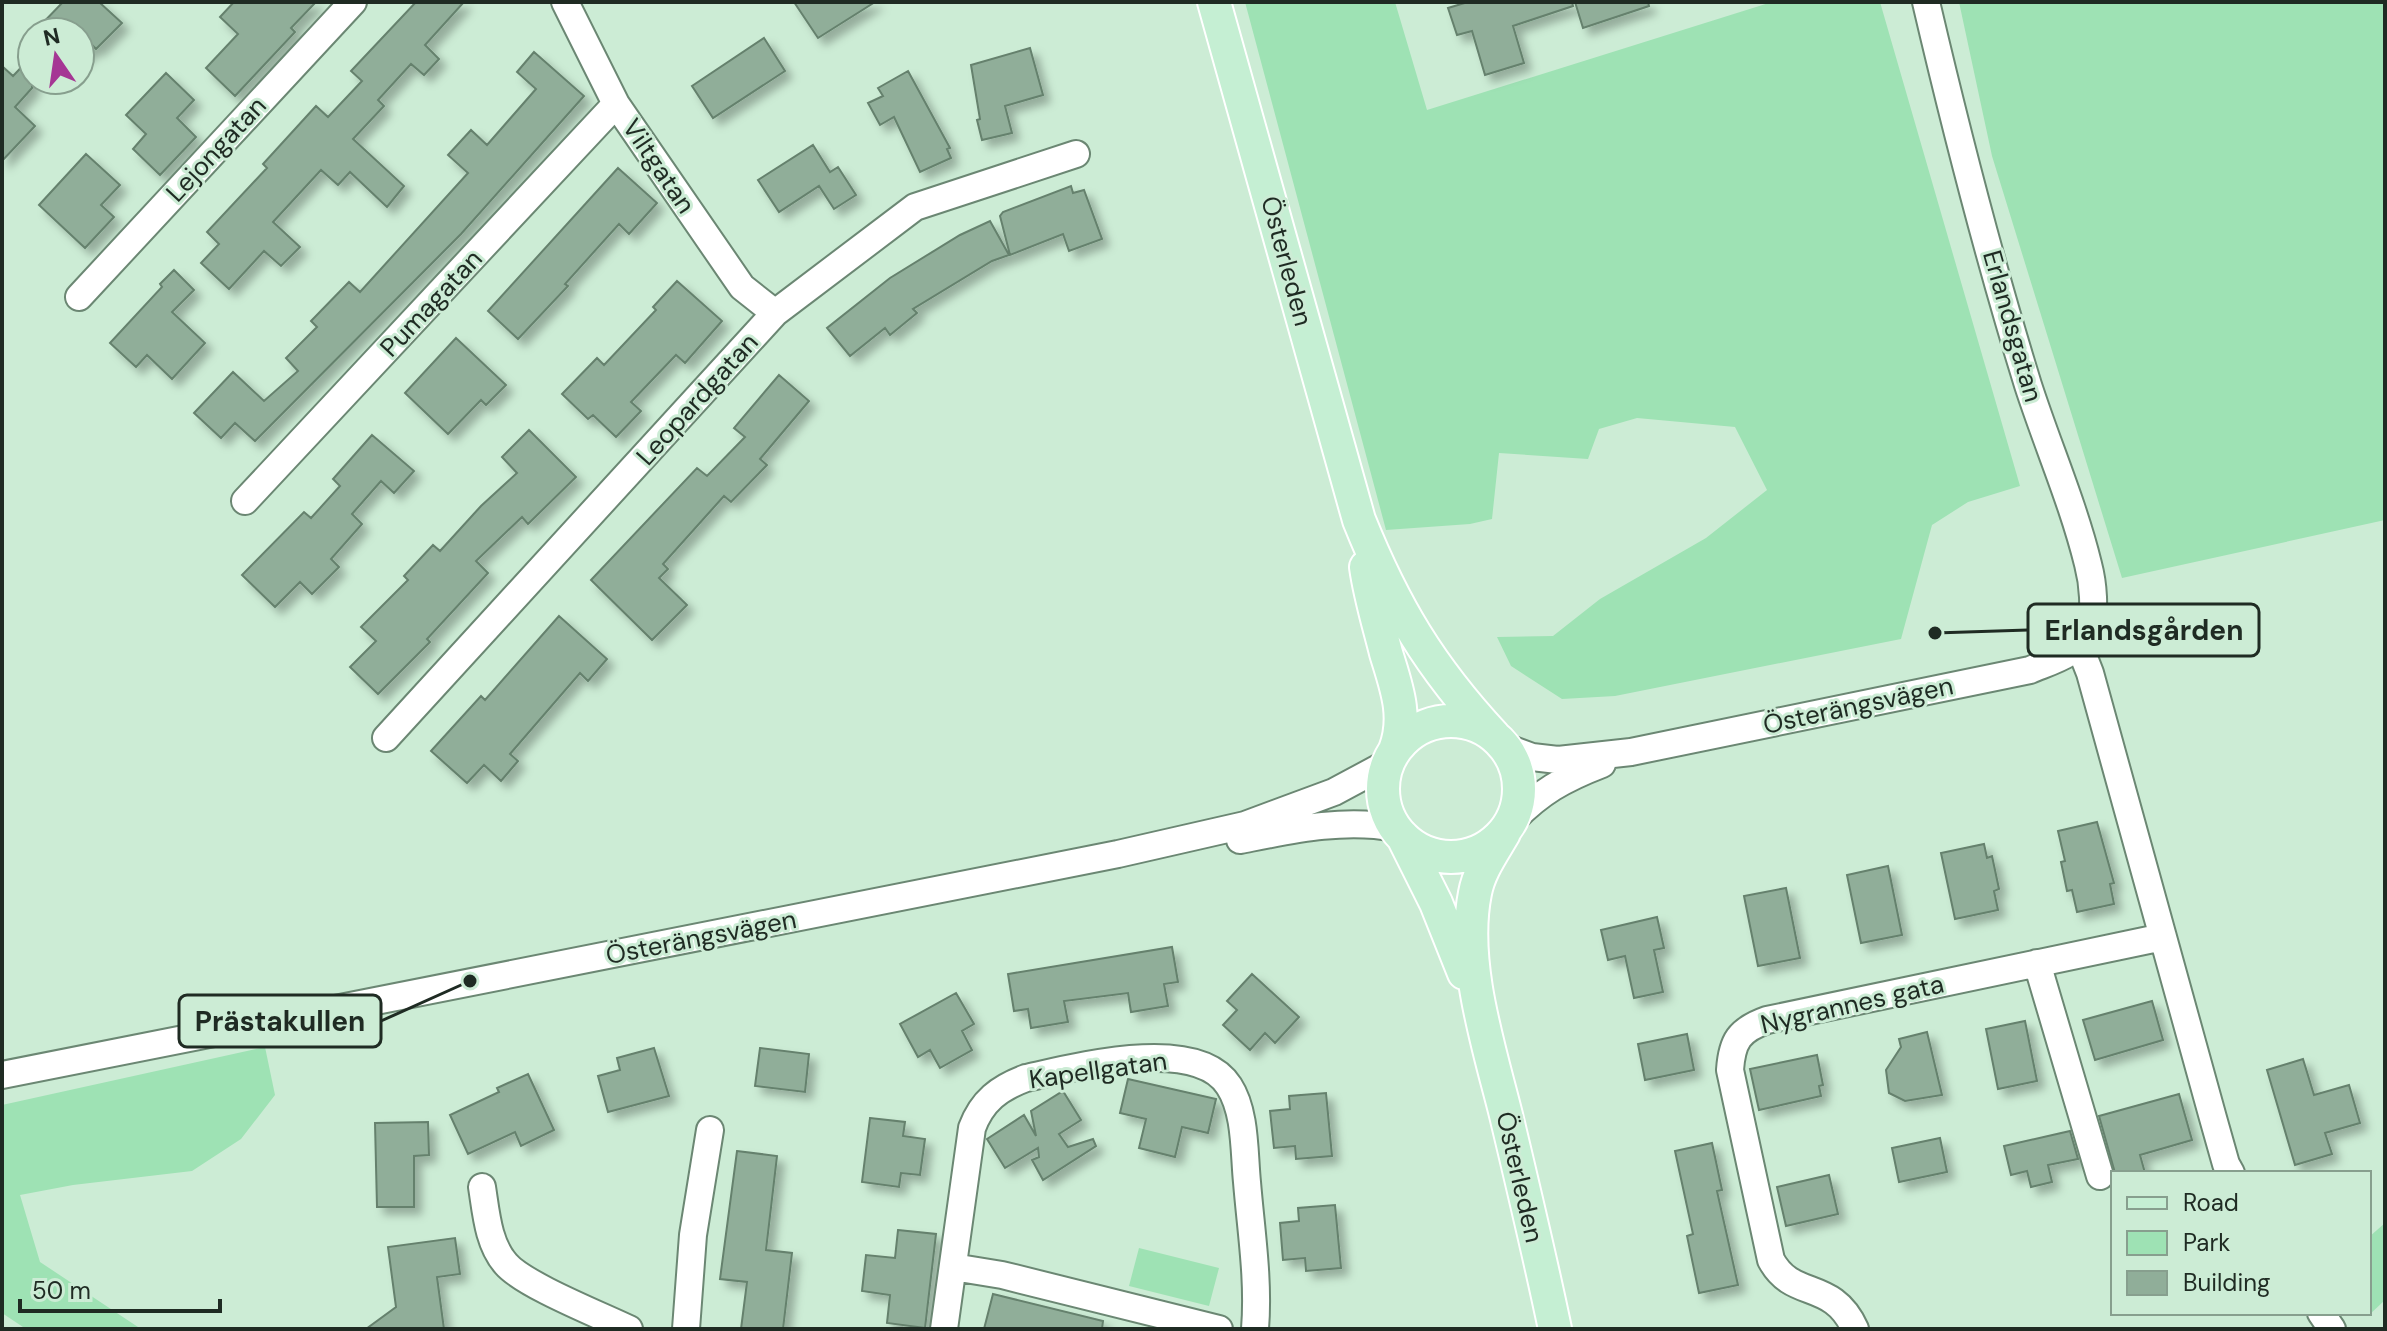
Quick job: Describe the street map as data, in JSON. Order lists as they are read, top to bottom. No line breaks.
{"streets":{"main road":["Österleden"],"street":["Lejongatan","Viltgatan","Pumagatan","Erlandsgatan","Leopardgatan","Österängsvägen","Nygrannes gata","Kapellgatan"]},"crossings":[["Viltgatan","Pumagatan"],["Viltgatan","Leopardgatan"],["Österleden","Österängsvägen"],["Erlandsgatan","Österängsvägen"]],"places":["Erlandsgården","Prästakullen"],"legend":["Road","Park","Building"],"scale_bar":"50 m","north":"top"}
